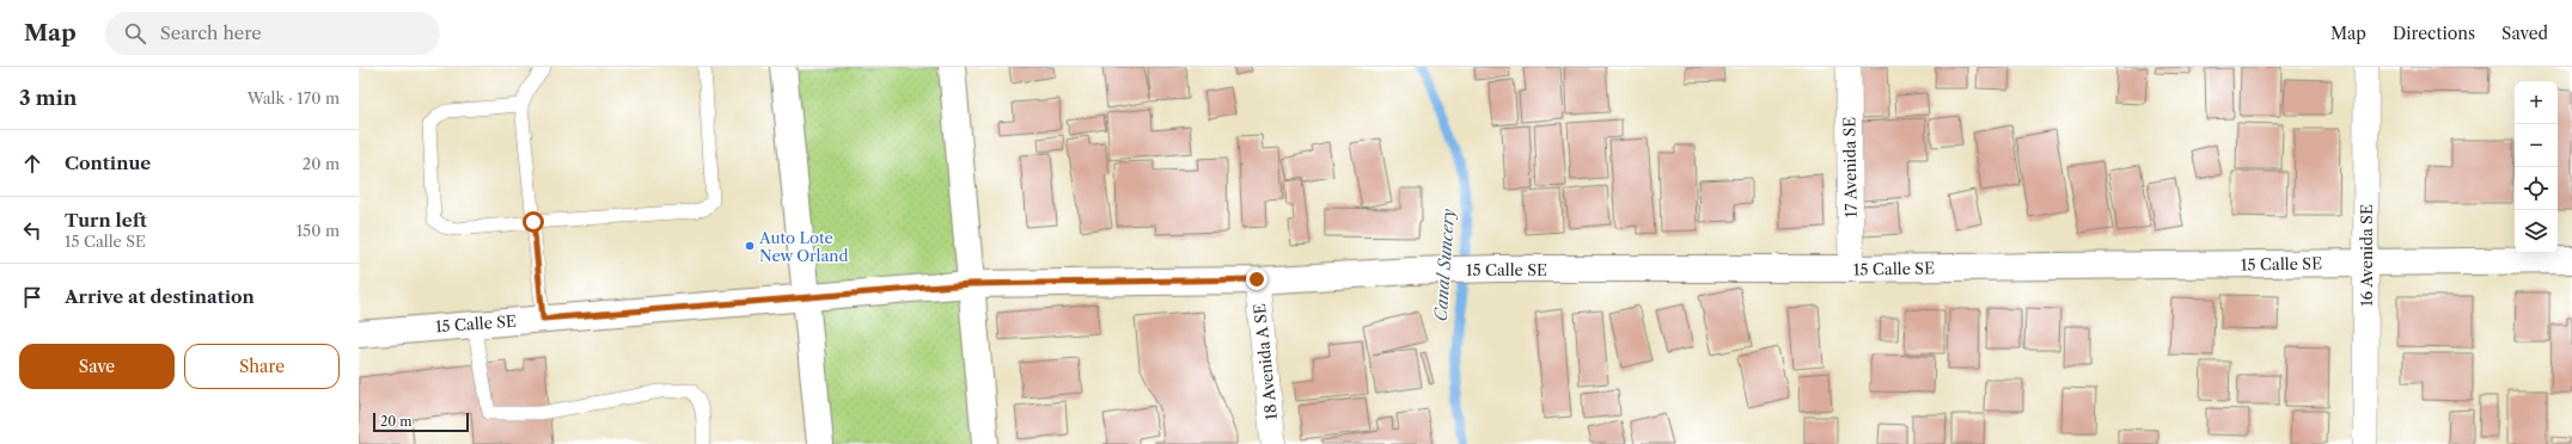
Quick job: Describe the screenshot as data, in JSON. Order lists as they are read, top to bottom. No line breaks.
{"streets":{"street":["17 Avenida SE","16 Avenida SE","15 Calle SE","18 Avenida A SE"]},"crossings":[["17 Avenida SE","15 Calle SE"],["16 Avenida SE","15 Calle SE"],["15 Calle SE","18 Avenida A SE"]],"water":["Canal Suncery"],"places":["Auto Lote New Orland"],"scale_bar":"20 m","page":{"header":"Map","search":"Search here","nav":["Map","Directions","Saved"],"heading":["3 min","Walk · 170 m"],"map_buttons":["+","−"],"list":[["Continue","20 m"],["Turn left","15 Calle SE","150 m"],"Arrive at destination"],"buttons":["Save","Share"],"scale":"20 m"}}
